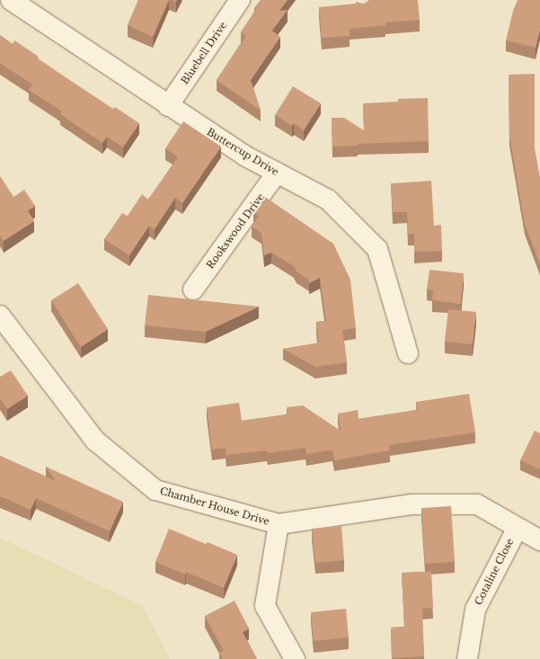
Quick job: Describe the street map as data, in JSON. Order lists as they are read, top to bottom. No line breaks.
{"streets":{"street":["Bluebell Drive","Buttercup Drive","Rookswood Drive","Chamber House Drive","Cotaline Close"]},"crossings":[["Bluebell Drive","Buttercup Drive"],["Buttercup Drive","Rookswood Drive"],["Chamber House Drive","Cotaline Close"]]}
